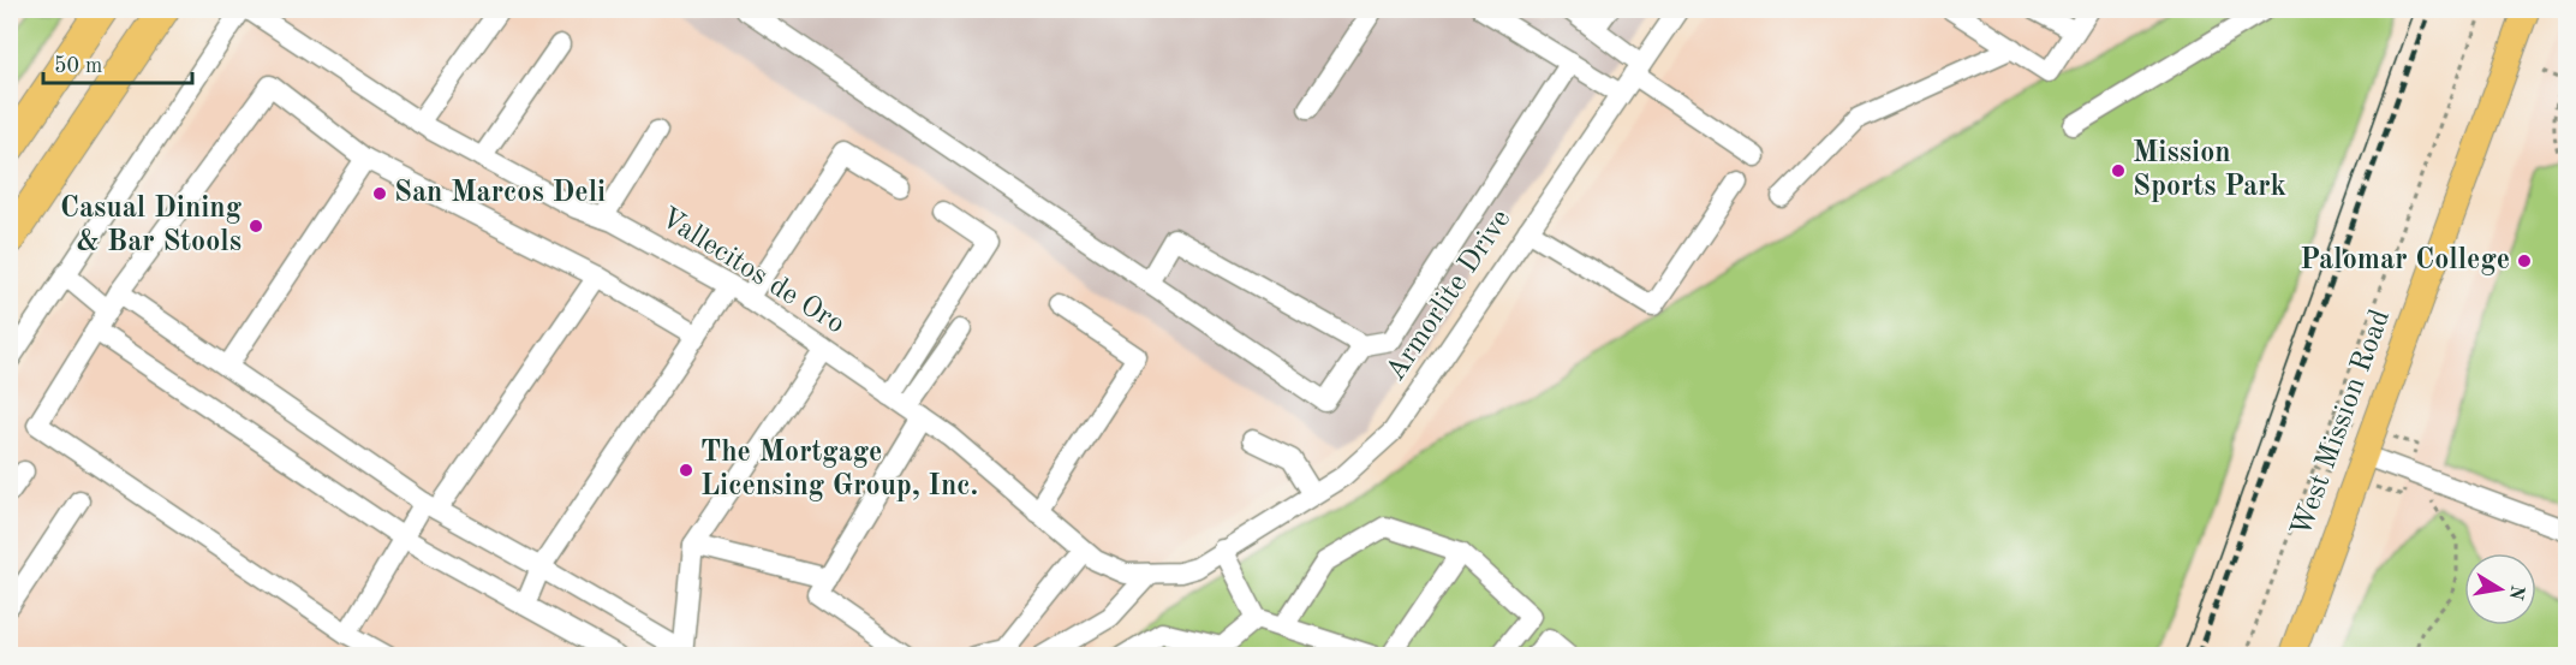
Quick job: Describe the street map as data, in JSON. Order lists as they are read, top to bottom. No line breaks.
{"streets":{"main road":["West Mission Road"],"street":["Vallecitos de Oro","Armorlite Drive"]},"crossings":[["Vallecitos de Oro","Armorlite Drive"]],"places":["Mission Sports Park","San Marcos Deli","Casual Dining & Bar Stools","Palomar College","The Mortgage Licensing Group, Inc."],"scale_bar":"50 m","north":"right"}
